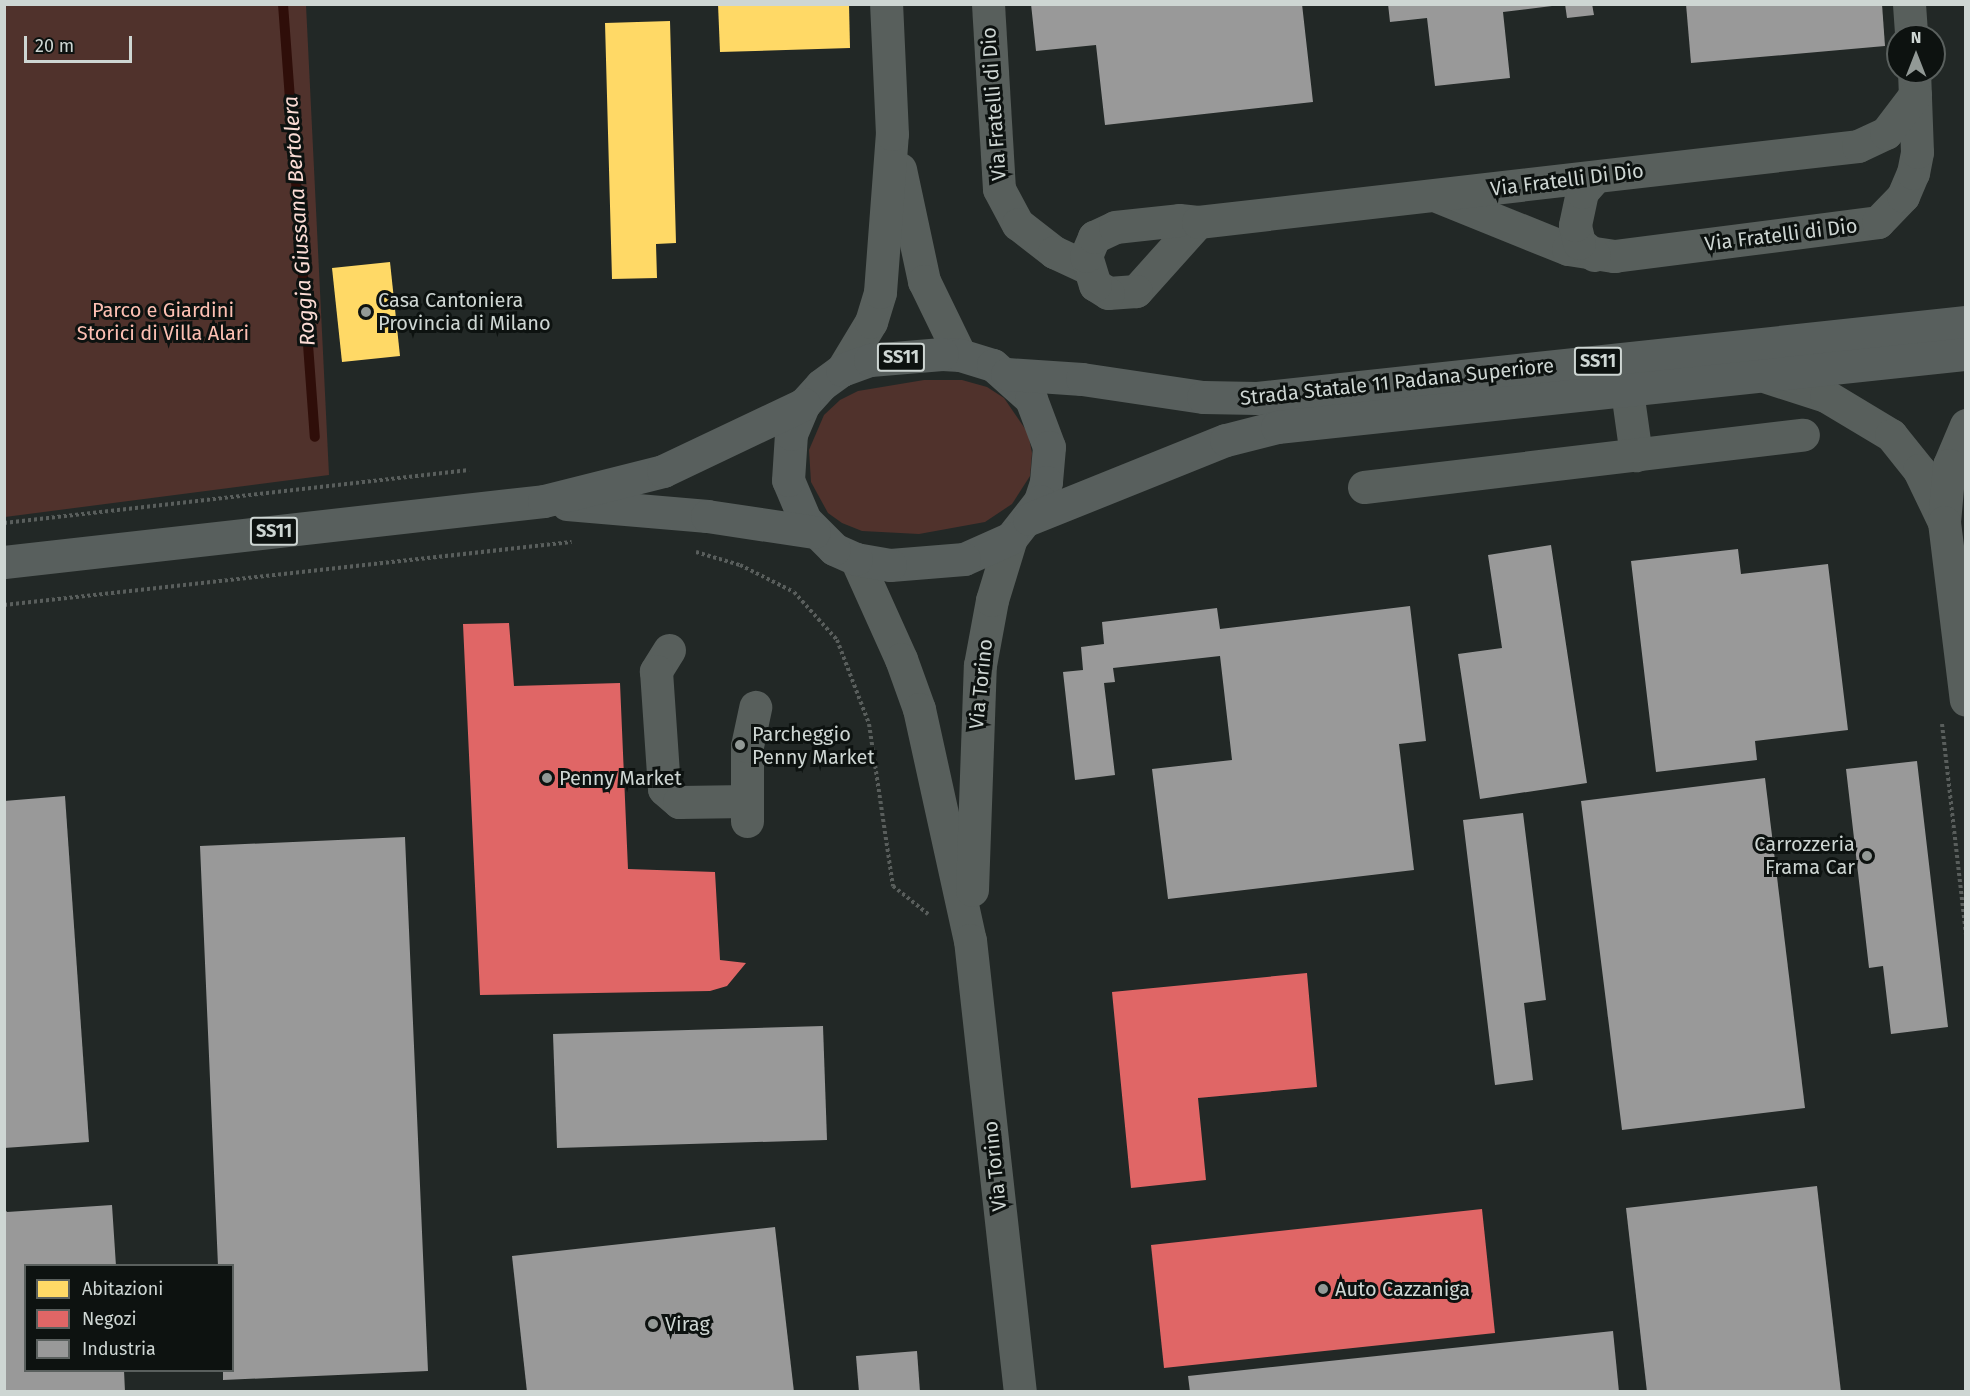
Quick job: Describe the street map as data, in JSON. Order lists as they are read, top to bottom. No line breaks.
{"streets":{"main road":["SS11","Strada Statale 11 Padana Superiore"],"street":["Via Fratelli di Dio","Via Fratelli Di Dio","Via Torino"]},"crossings":[["Via Fratelli di Dio","Via Fratelli Di Dio"],["Strada Statale 11 Padana Superiore","Via Torino"]],"water":["Roggia Giussana Bertolera"],"parks":["Parco e Giardini Storici di Villa Alari"],"places":["Casa Cantoniera Provincia di Milano","Parcheggio Penny Market","Penny Market","Carrozzeria Frama Car","Auto Cazzaniga","Virag"],"legend":["Abitazioni","Negozi","Industria"],"scale_bar":"20 m","north":"top"}
